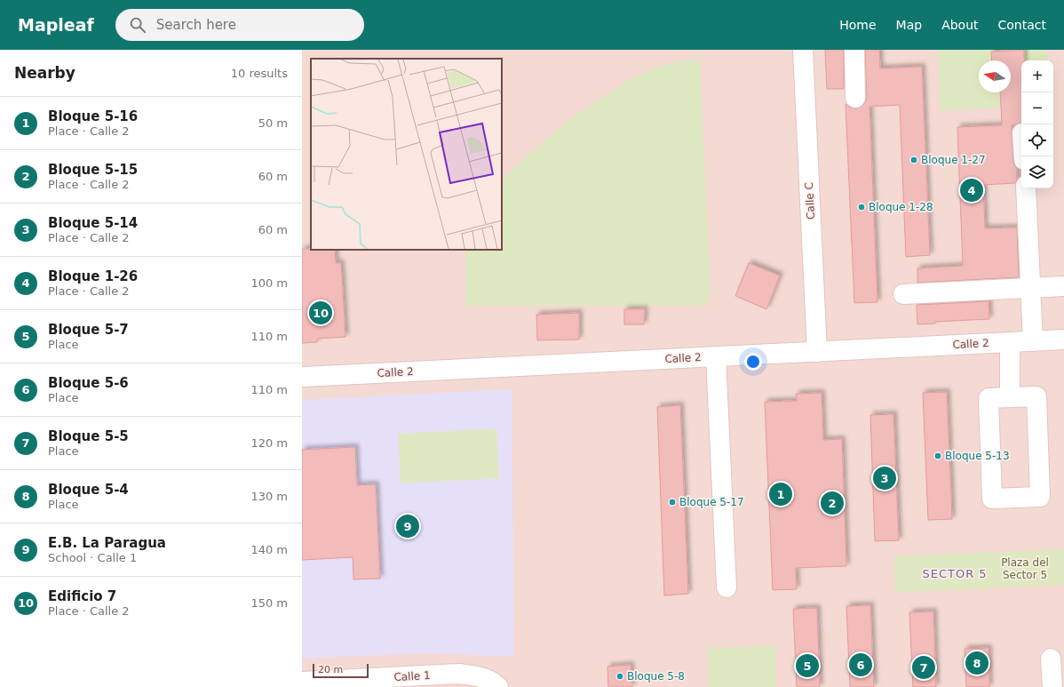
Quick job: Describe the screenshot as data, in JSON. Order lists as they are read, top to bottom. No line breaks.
{"streets":{"street":["Calle C","Calle 2","Calle 1"]},"crossings":[["Calle C","Calle 2"]],"districts":["SECTOR 5"],"parks":["Plaza del Sector 5"],"places":["Bloque 1-27","Bloque 1-28","Bloque 5-13","Bloque 5-17","Bloque 5-8"],"scale_bar":"20 m","north":"left","page":{"header":"Mapleaf","search":"Search here","nav":["Home","Map","About","Contact"],"heading":["Nearby","10 results"],"map_buttons":["+","−"],"list":[{"mark":"1","name":"Bloque 5-16","note":"Place · Calle 2","value":"50 m"},{"mark":"2","name":"Bloque 5-15","note":"Place · Calle 2","value":"60 m"},{"mark":"3","name":"Bloque 5-14","note":"Place · Calle 2","value":"60 m"},{"mark":"4","name":"Bloque 1-26","note":"Place · Calle 2","value":"100 m"},{"mark":"5","name":"Bloque 5-7","note":"Place","value":"110 m"},{"mark":"6","name":"Bloque 5-6","note":"Place","value":"110 m"},{"mark":"7","name":"Bloque 5-5","note":"Place","value":"120 m"},{"mark":"8","name":"Bloque 5-4","note":"Place","value":"130 m"},{"mark":"9","name":"E.B. La Paragua","note":"School · Calle 1","value":"140 m"},{"mark":"10","name":"Edificio 7","note":"Place · Calle 2","value":"150 m"}],"pins":["4","10","3","1","2","9","8","6","5","7"],"scale":"20 m"}}
